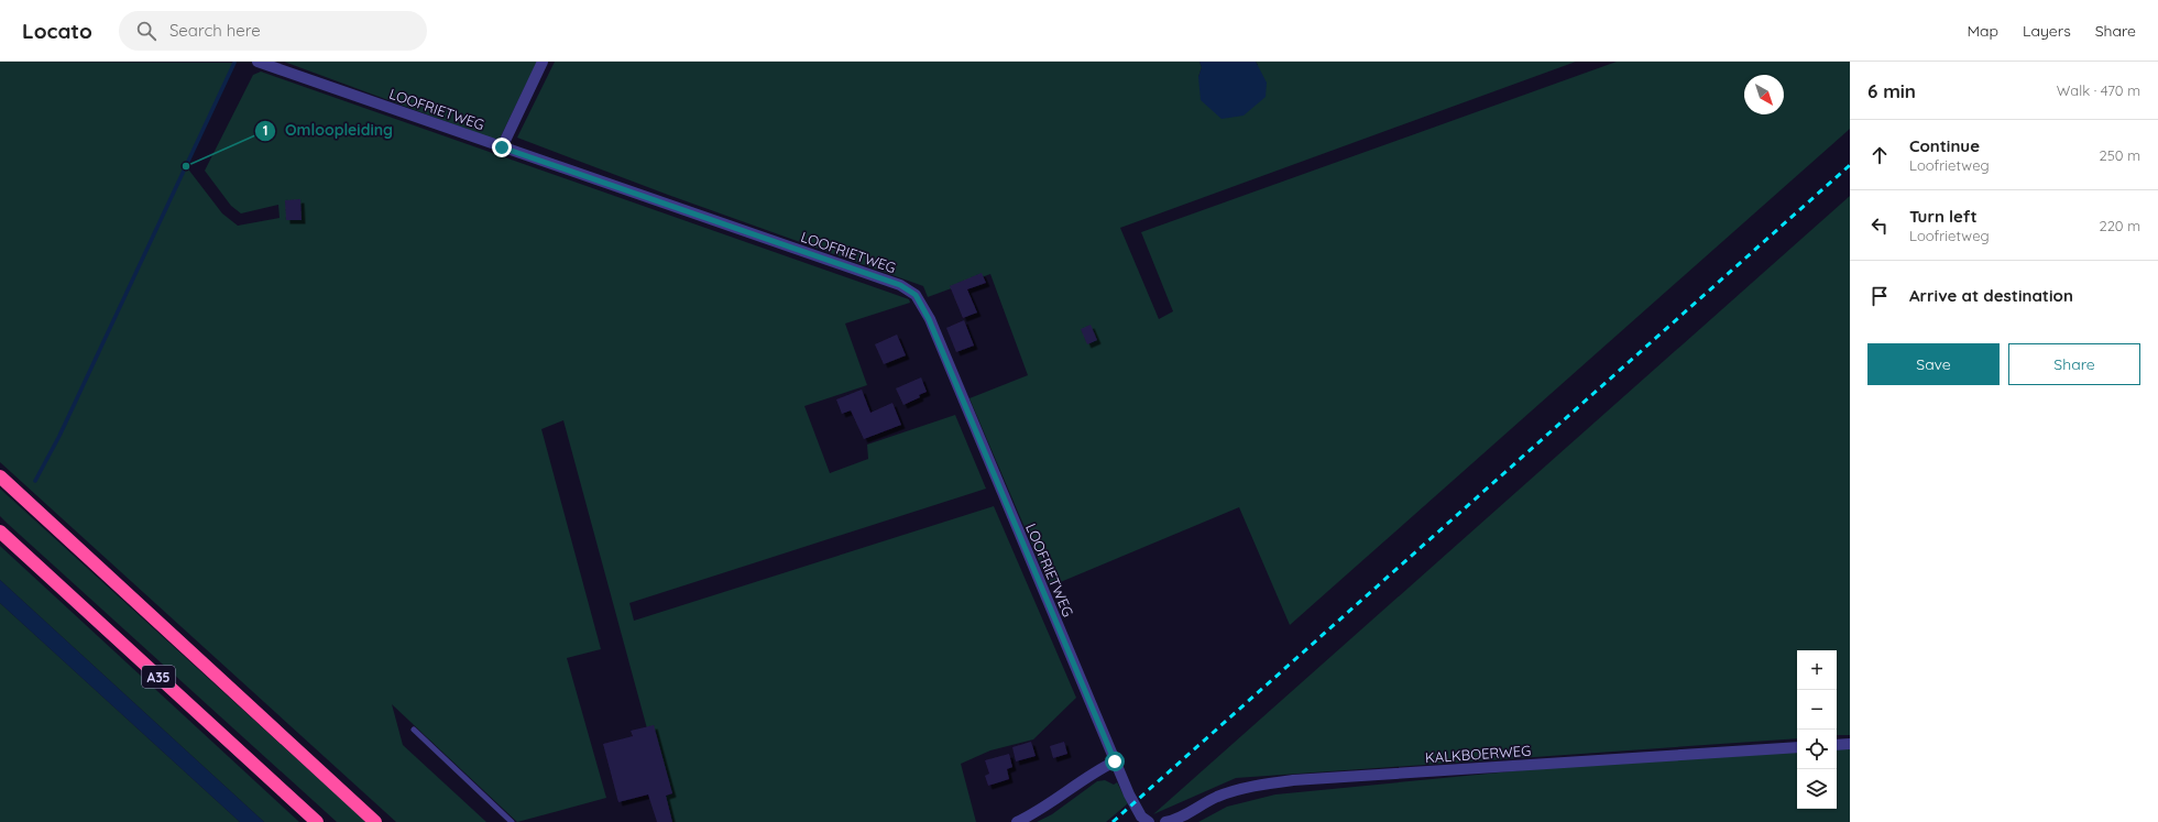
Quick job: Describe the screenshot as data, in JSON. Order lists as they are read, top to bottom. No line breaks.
{"streets":{"highway":["A35"],"street":["LOOFRIETWEG","KALKBOERWEG"]},"places":["Omloopleiding"],"north":"bottom right","page":{"header":"Locato","search":"Search here","nav":["Map","Layers","Share"],"heading":["6 min","Walk · 470 m"],"list":[["Continue","Loofrietweg","250 m"],["Turn left","Loofrietweg","220 m"],"Arrive at destination"],"buttons":["Save","Share"],"map_buttons":["+","−"]}}
